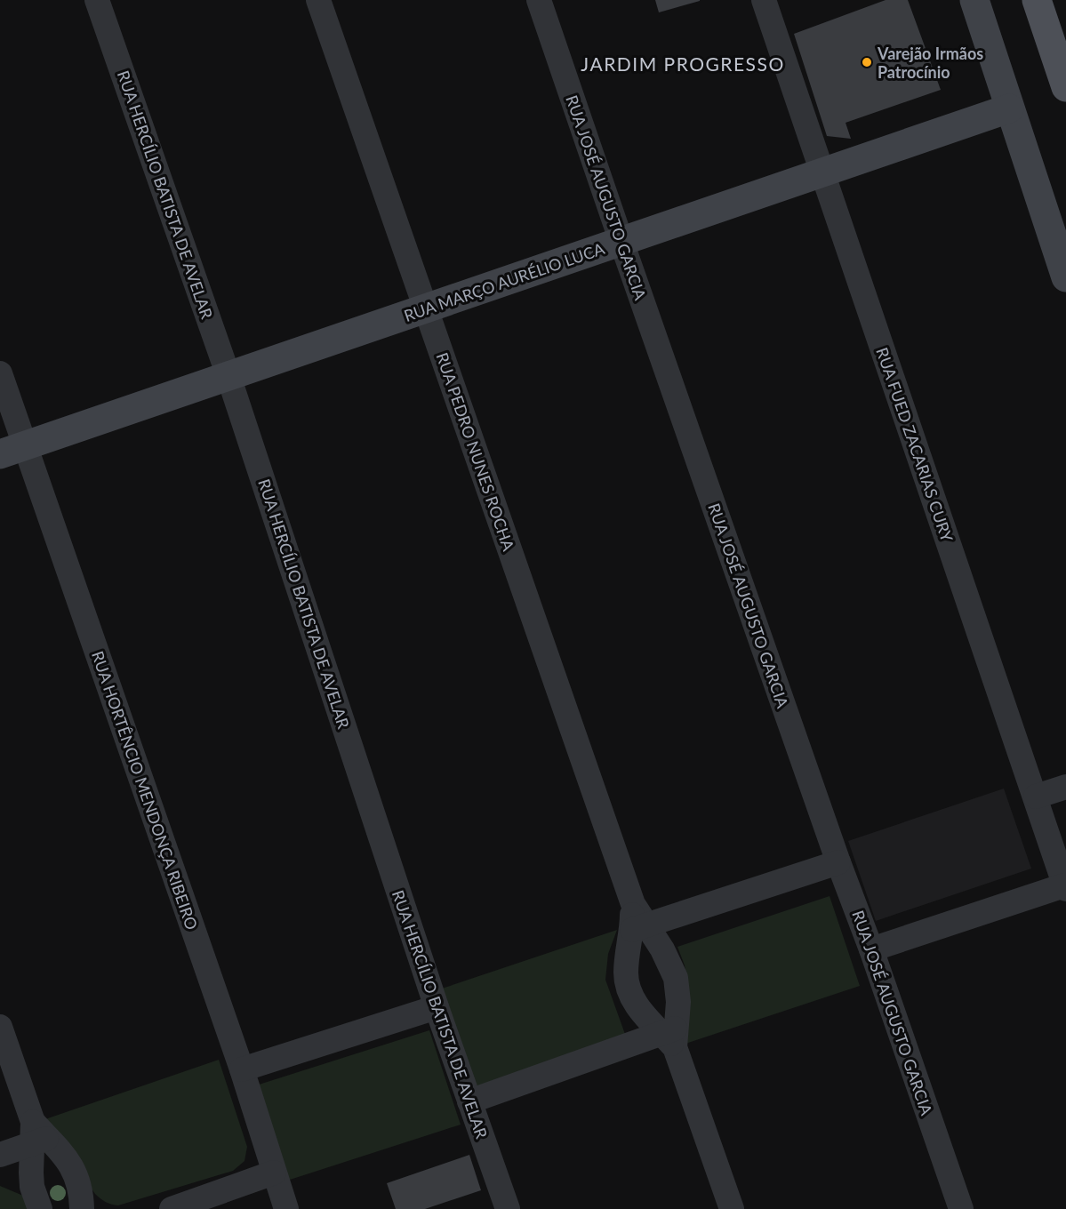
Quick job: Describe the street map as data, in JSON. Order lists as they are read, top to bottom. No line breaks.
{"streets":{"street":["RUA HERCÍLIO BATISTA DE AVELAR","RUA JOSÉ AUGUSTO GARCIA","RUA MARÇO AURÉLIO LUCA","RUA FUED ZACARIAS CURY","RUA PEDRO NUNES ROCHA","RUA HORTÊNCIO MENDONÇA RIBEIRO"]},"crossings":[["RUA HERCÍLIO BATISTA DE AVELAR","RUA MARÇO AURÉLIO LUCA"],["RUA JOSÉ AUGUSTO GARCIA","RUA MARÇO AURÉLIO LUCA"],["RUA MARÇO AURÉLIO LUCA","RUA FUED ZACARIAS CURY"],["RUA MARÇO AURÉLIO LUCA","RUA PEDRO NUNES ROCHA"],["RUA MARÇO AURÉLIO LUCA","RUA HORTÊNCIO MENDONÇA RIBEIRO"]],"districts":["JARDIM PROGRESSO"],"places":["Varejão Irmãos Patrocínio"]}
